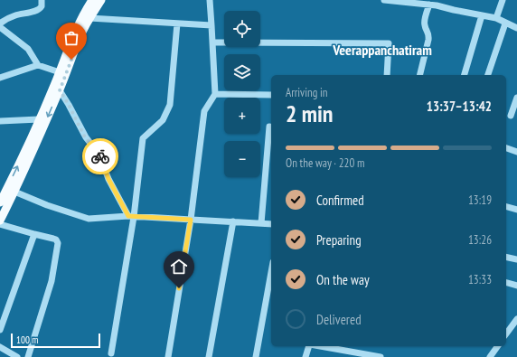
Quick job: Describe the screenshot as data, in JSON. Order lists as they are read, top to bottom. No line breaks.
{"districts":["Veerappanchatiram"],"scale_bar":"100 m","page":{"map_buttons":["+","−"],"heading":["2 min","Arriving in","13:37–13:42"],"bar":"On the way · 220 m","list":[["Confirmed","13:19"],["Preparing","13:26"],["On the way","13:33"],"Delivered"],"scale":"100 m"}}
